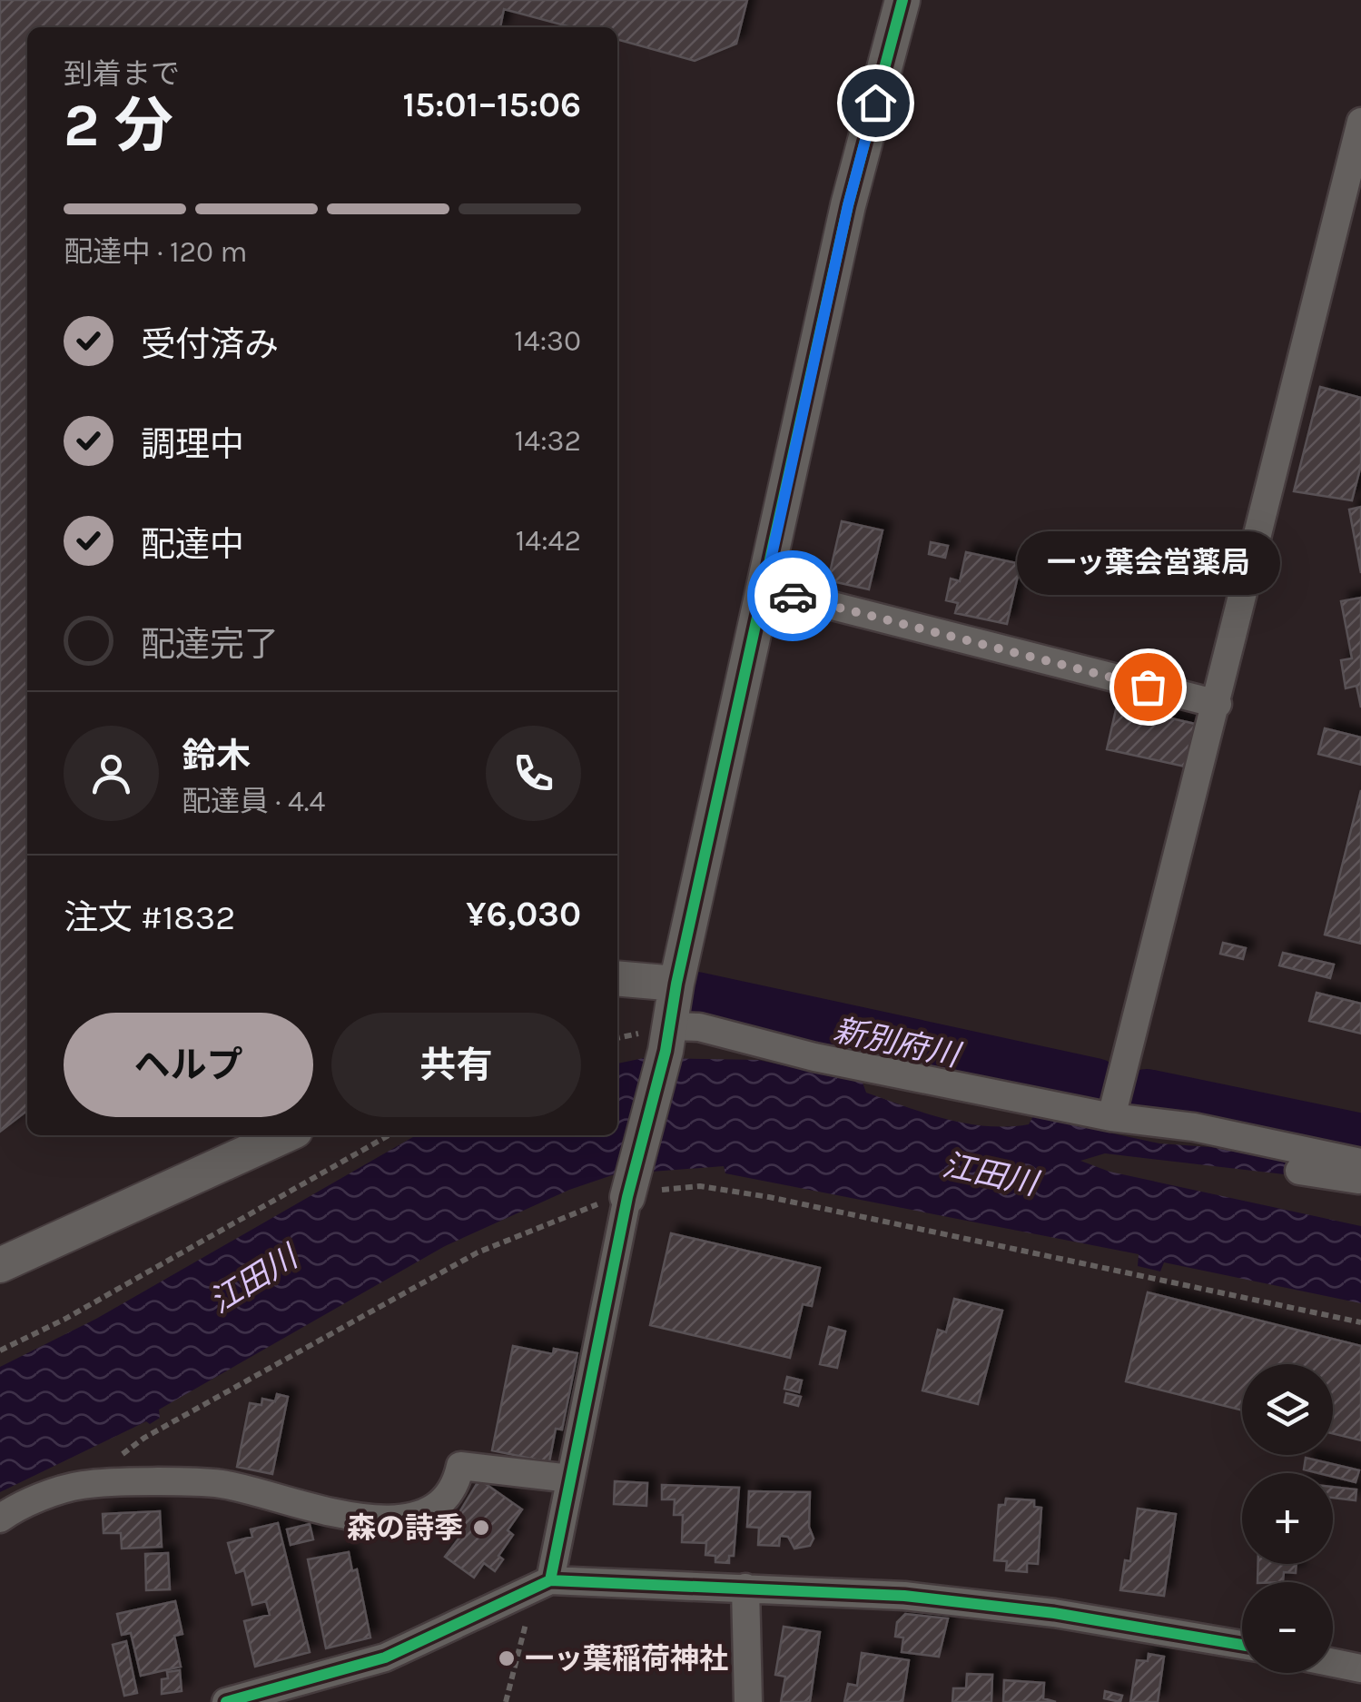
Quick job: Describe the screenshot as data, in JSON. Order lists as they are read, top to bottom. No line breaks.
{"water":["新別府川","江田川"],"places":["一ッ葉会営薬局","森の詩季","一ッ葉稲荷神社"],"page":{"heading":["2 分","到着まで","15:01–15:06"],"panel":["鈴木","配達員 · 4.4","注文 #1832","¥6,030"],"bar":"配達中 · 120 m","list":[["受付済み","14:30"],["調理中","14:32"],["配達中","14:42"],"配達完了"],"bubble":"一ッ葉会営薬局","buttons":["ヘルプ","共有"],"map_buttons":["+","−"]}}
